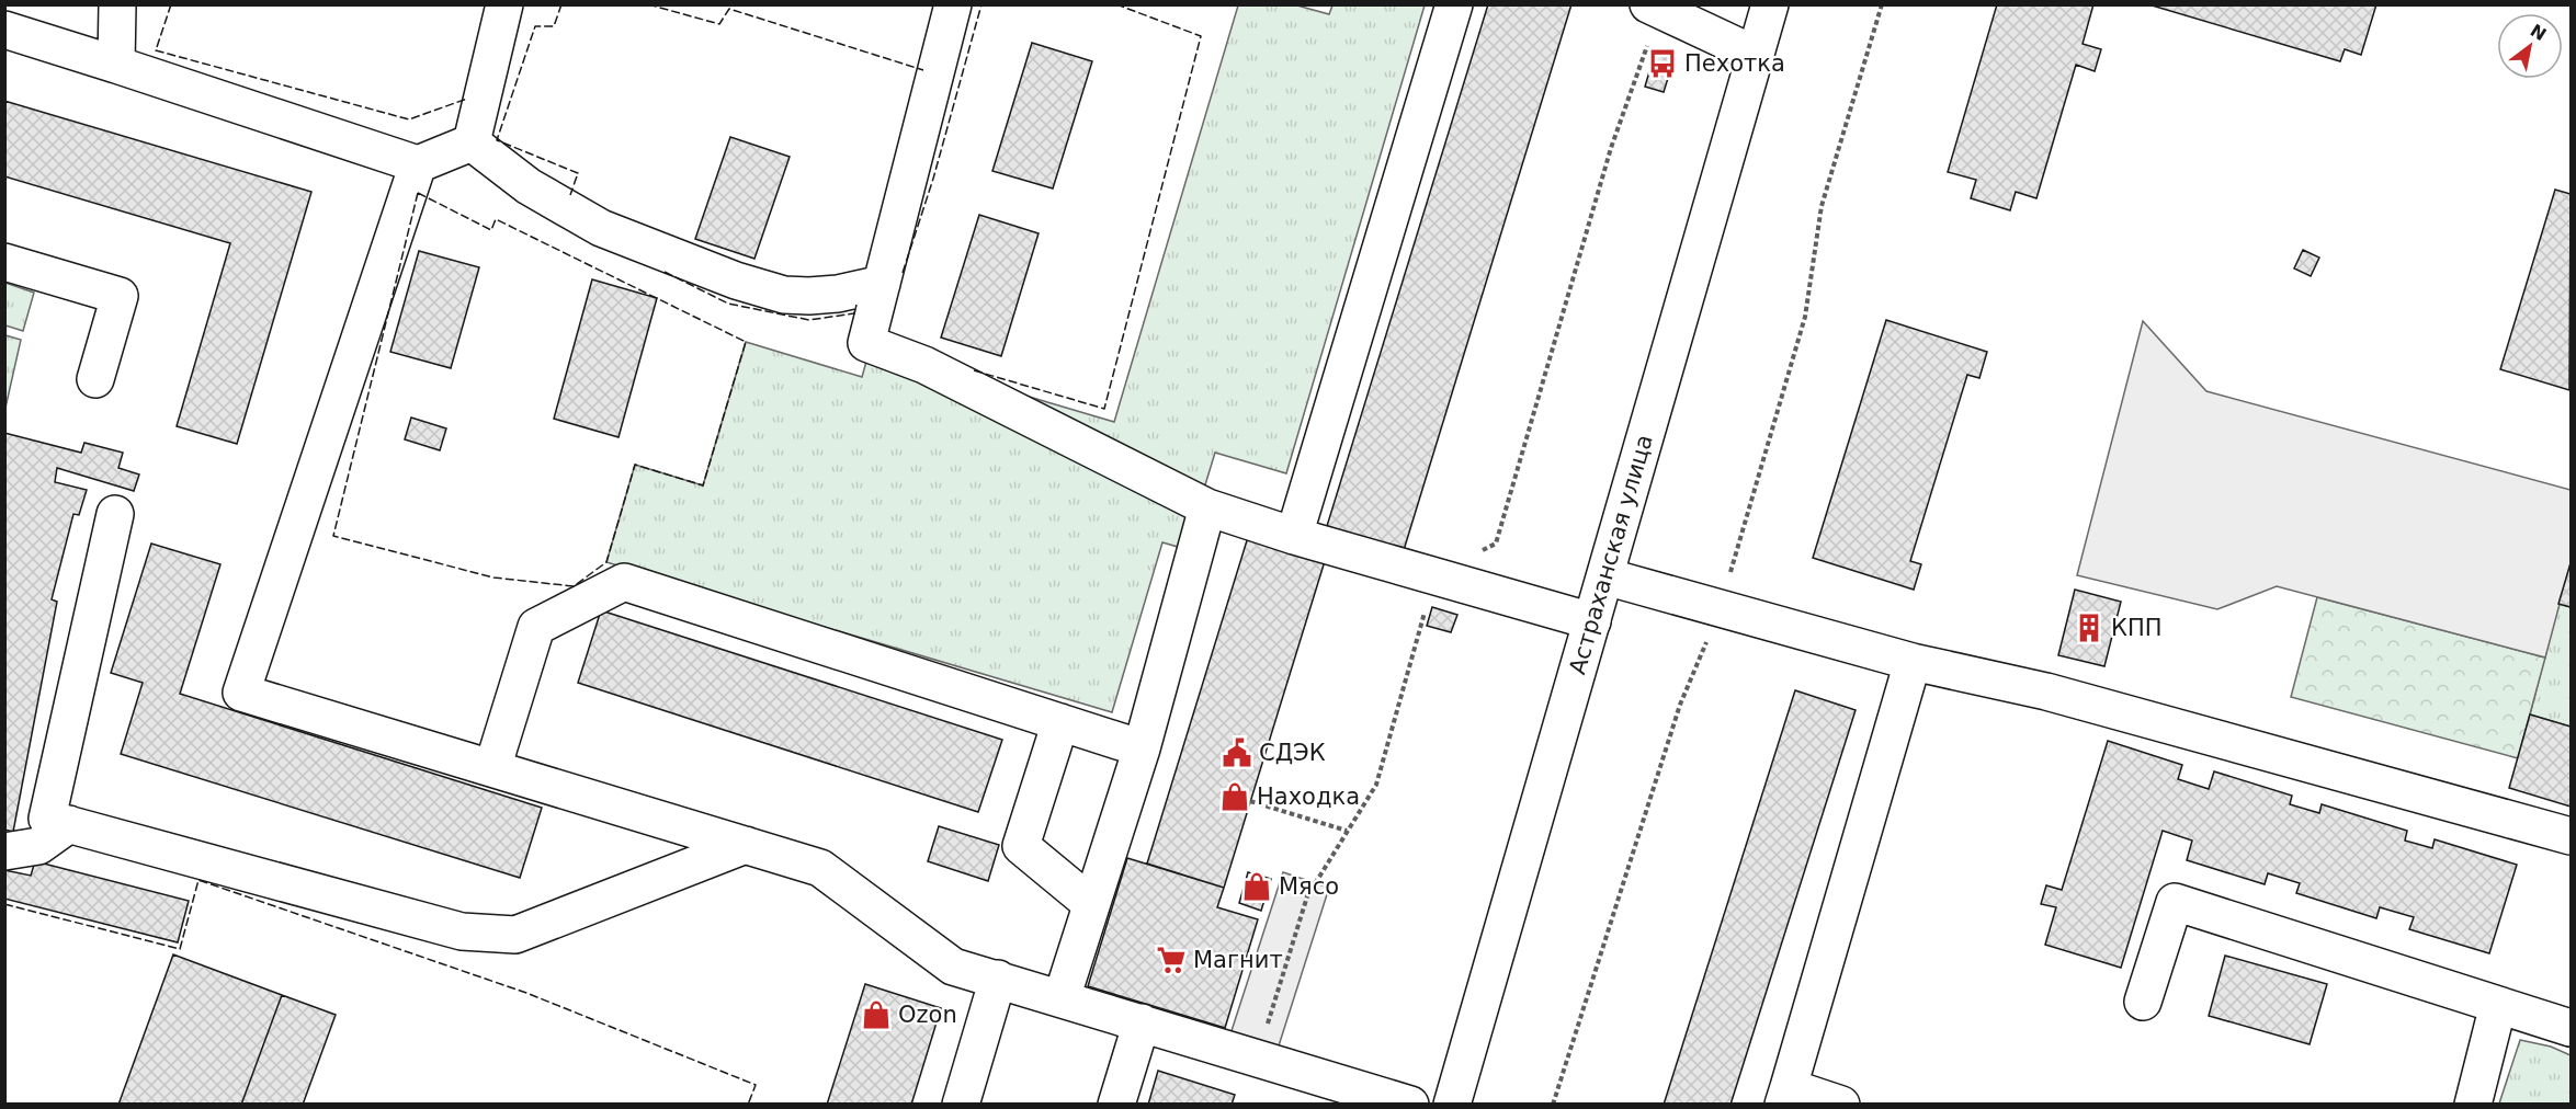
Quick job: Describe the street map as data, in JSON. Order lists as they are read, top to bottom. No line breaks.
{"streets":{"main road":["Астраханская улица"]},"places":{"bus stop":["Пехотка"],"building":["КПП"],"public building":["СДЭК"],"shop":["Находка","Мясо","Ozon"],"supermarket":["Магнит"]},"north":"top right"}
